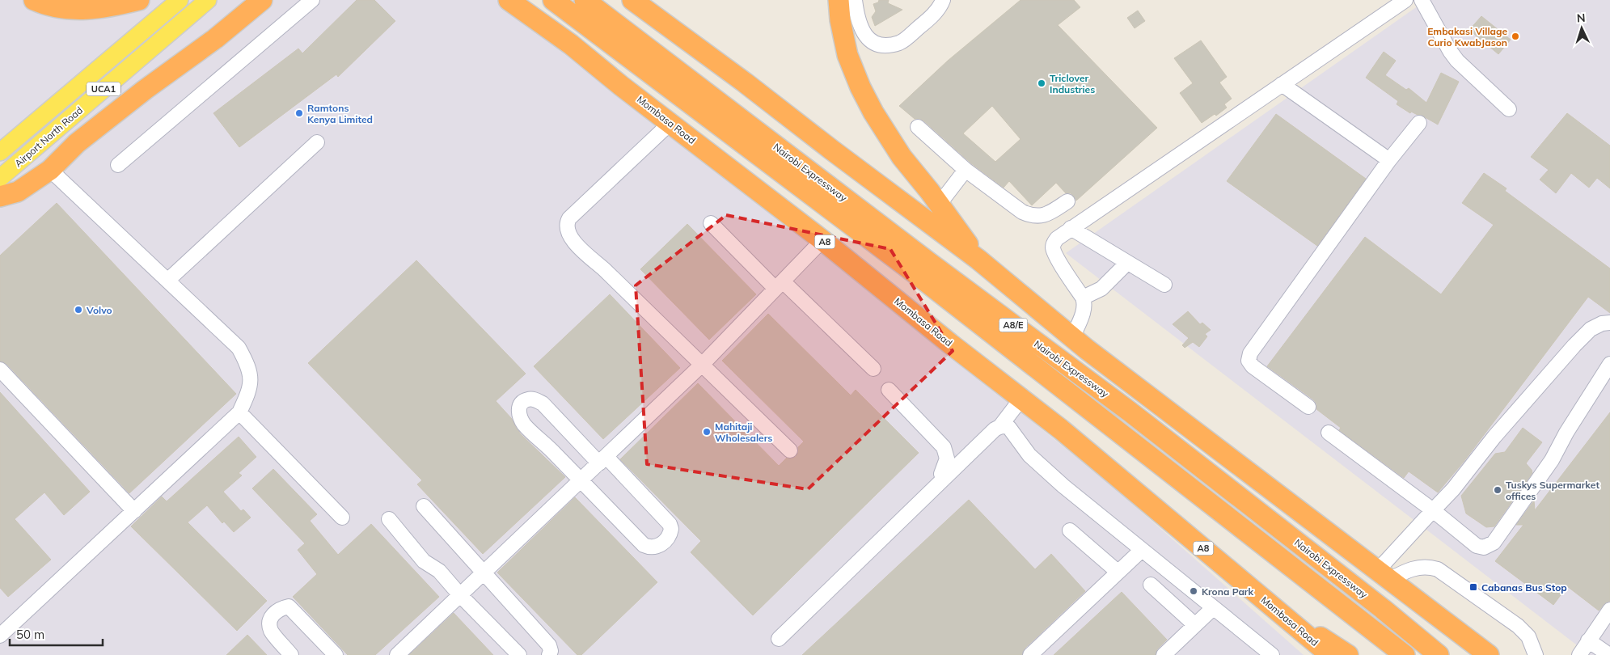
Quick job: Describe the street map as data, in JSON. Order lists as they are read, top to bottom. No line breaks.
{"streets":{"highway":["Mombasa Road","Nairobi Expressway","A8","A8/E"],"main road":["UCA1","Airport North Road"]},"places":{"other":["Embakasi Village Curio KwabJason","Triclover Industries","Ramtons Kenya Limited","Volvo","Mahitaji Wholesalers","Tuskys Supermarket offices","Krona Park"],"transit":["Cabanas Bus Stop"]},"scale_bar":"50 m","north":"top"}
